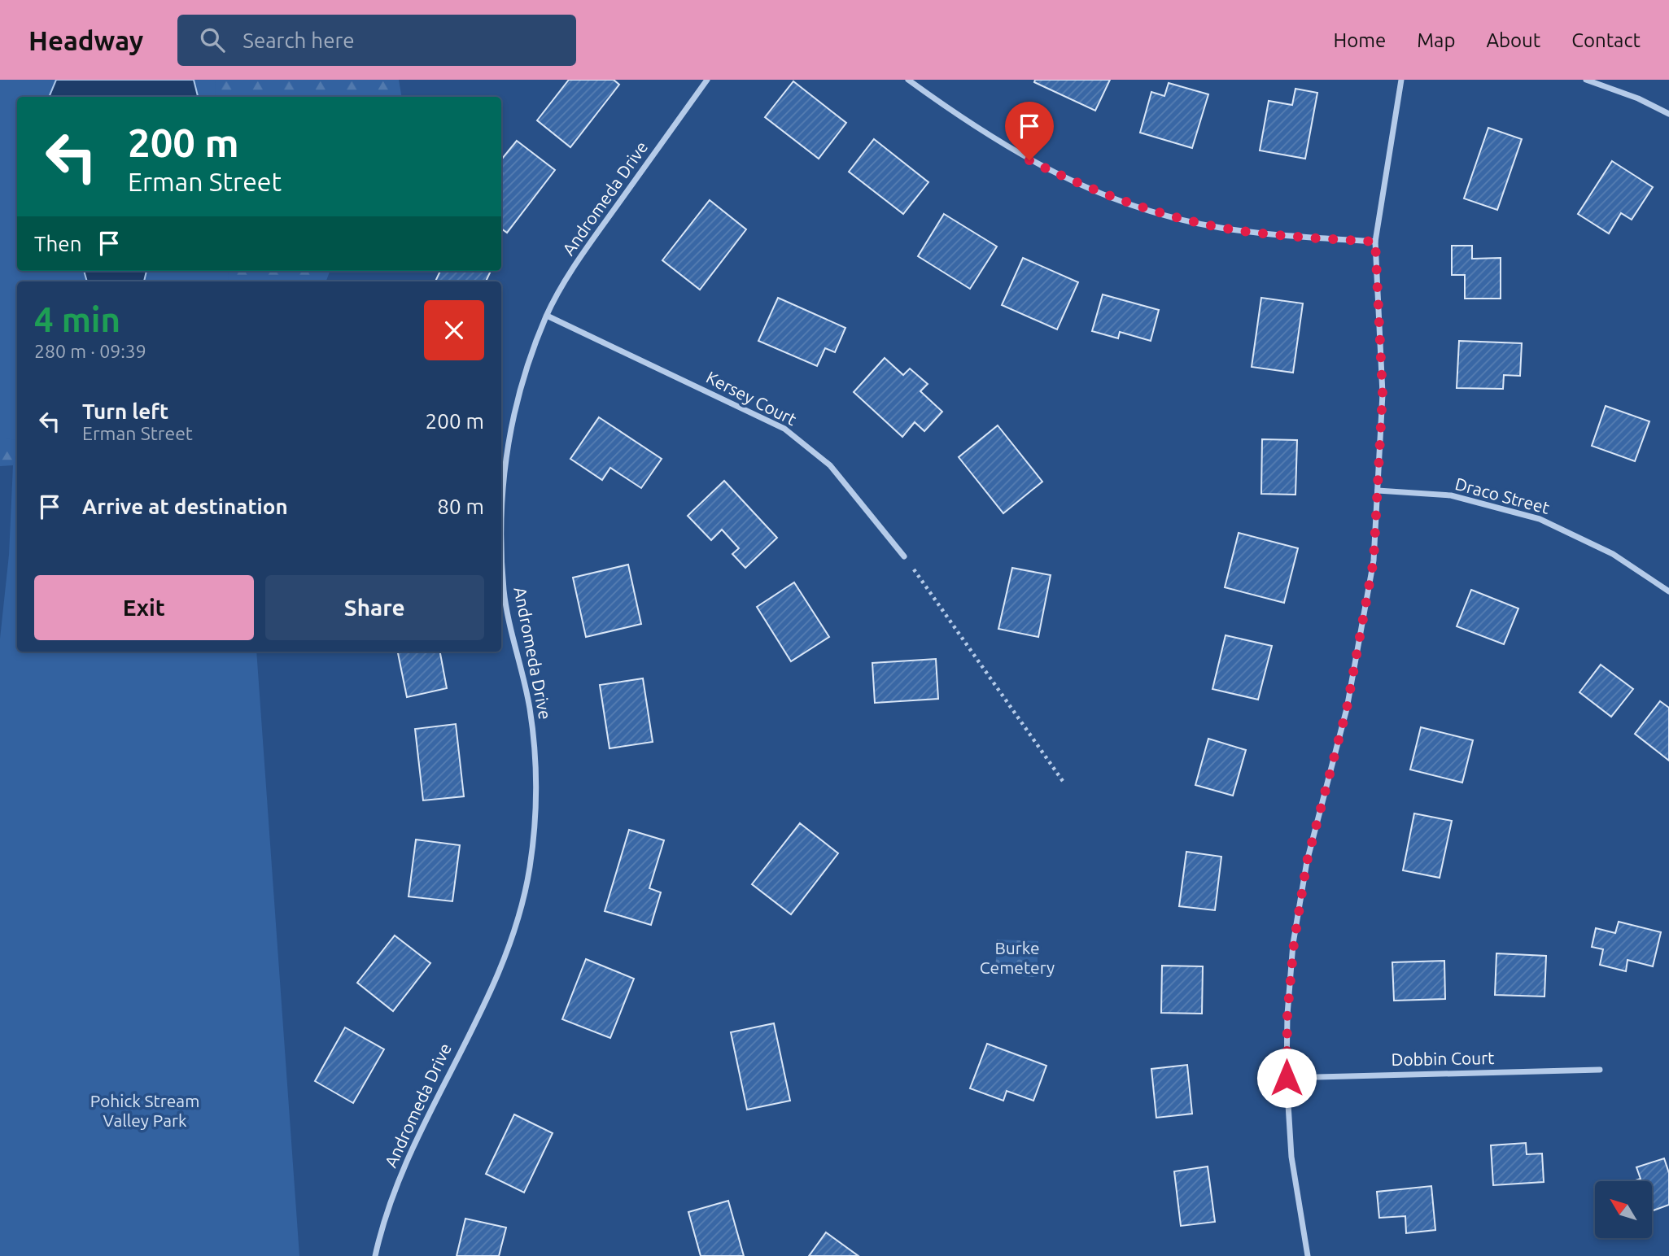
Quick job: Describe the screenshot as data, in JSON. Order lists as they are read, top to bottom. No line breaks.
{"streets":{"street":["Andromeda Drive","Kersey Court","Draco Street","Dobbin Court"]},"crossings":[["Andromeda Drive","Kersey Court"]],"parks":["Burke Cemetery","Pohick Stream Valley Park"],"north":"top left","page":{"header":"Headway","search":"Search here","nav":["Home","Map","About","Contact"],"turn":["200 m","Erman Street"],"then":"Then","heading":["4 min","280 m · 09:39"],"list":[{"name":"Turn left","note":"Erman Street","value":"200 m"},{"name":"Arrive at destination","value":"80 m"}],"buttons":["Exit","Share"]}}
